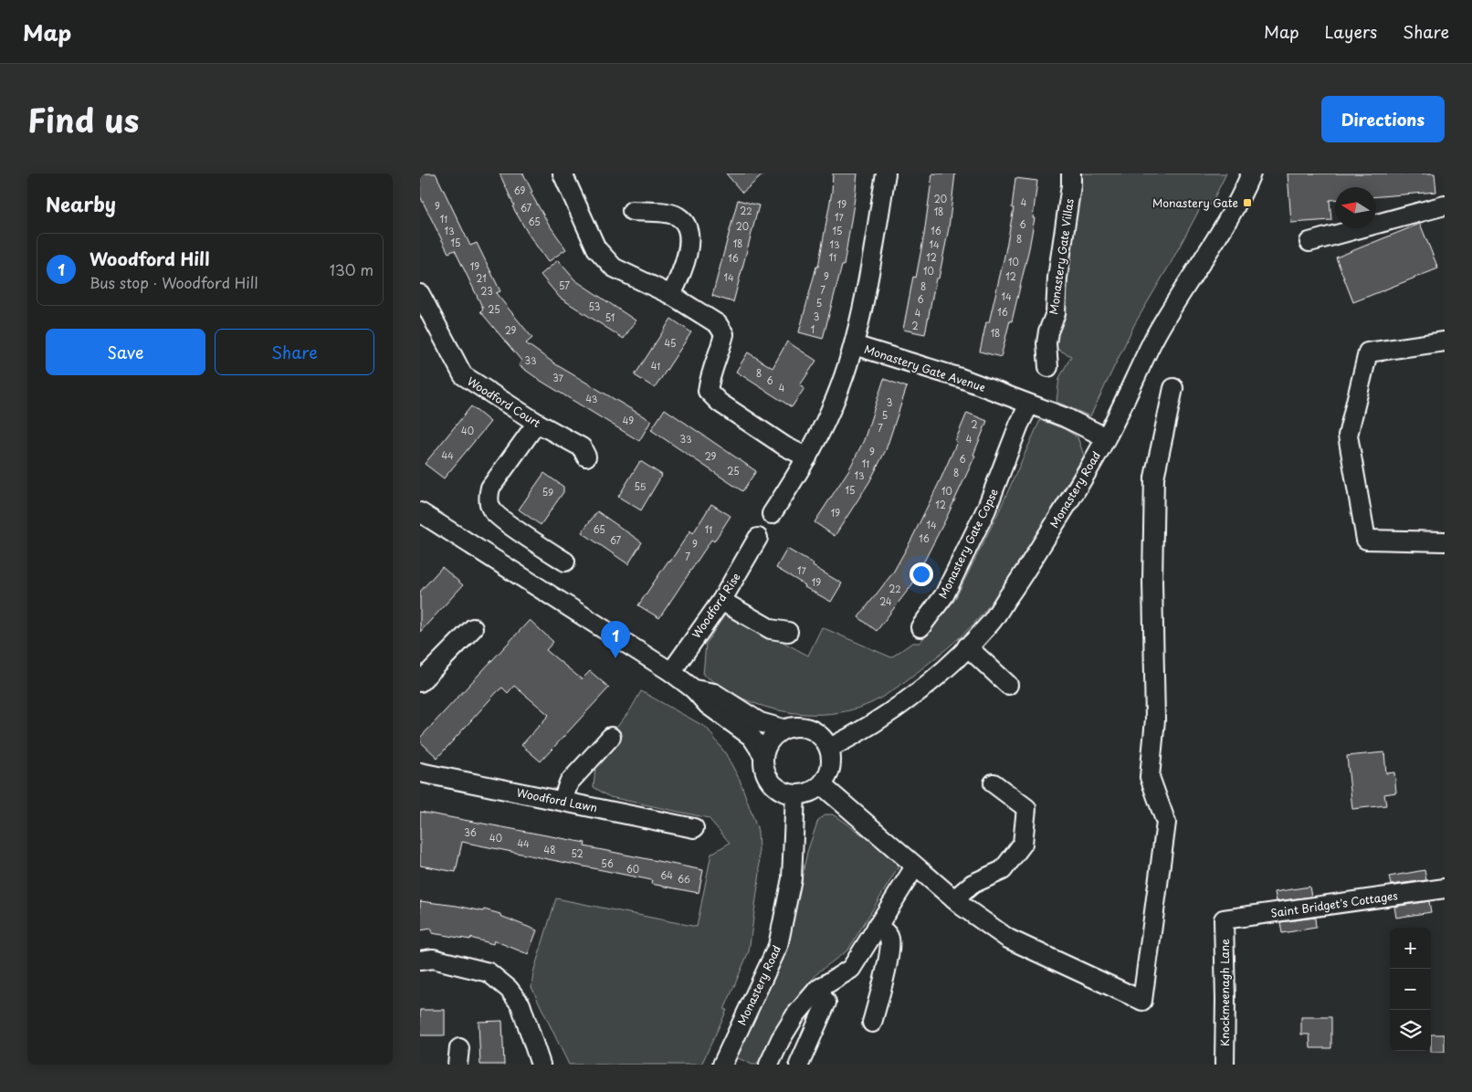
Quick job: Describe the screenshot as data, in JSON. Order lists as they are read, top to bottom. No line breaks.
{"streets":{"street":["Monastery Gate Villas","Monastery Gate Avenue","Woodford Court","Monastery Road","Monastery Gate Copse","Woodford Rise","Woodford Lawn","Saint Bridget's Cottages","Knockmeenagh Lane"]},"crossings":[["Monastery Gate Avenue","Monastery Road"],["Monastery Gate Avenue","Monastery Gate Copse"],["Saint Bridget's Cottages","Knockmeenagh Lane"]],"places":{"transit":["Monastery Gate"]},"house_numbers":["69","20","4","19","9","67","22","18","17","11","65","6","20","13","15","16","8","15","18","13","14","11","12","16","10","19","10","9","12","14","21","57","8","7","23","14","6","5","53","25","16","4","3","51","2","1","29","18","45","33","41","8","37","6","4","43","3","5","49","2","7","40","33","4","9","44","29","6","11","25","8","13","55","15","10","59","12","19","14","65","11","16","67","9","7","17","19","22","24","36","40","44","48","52","56","60","64","66"],"north":"left","page":{"header":"Map","nav":["Map","Layers","Share"],"title":"Find us","buttons":["Directions",["Save","Share"]],"heading":"Nearby","list":[{"mark":"1","name":"Woodford Hill","note":"Bus stop · Woodford Hill","value":"130 m"}],"pins":"1","map_buttons":["+","−"]}}
